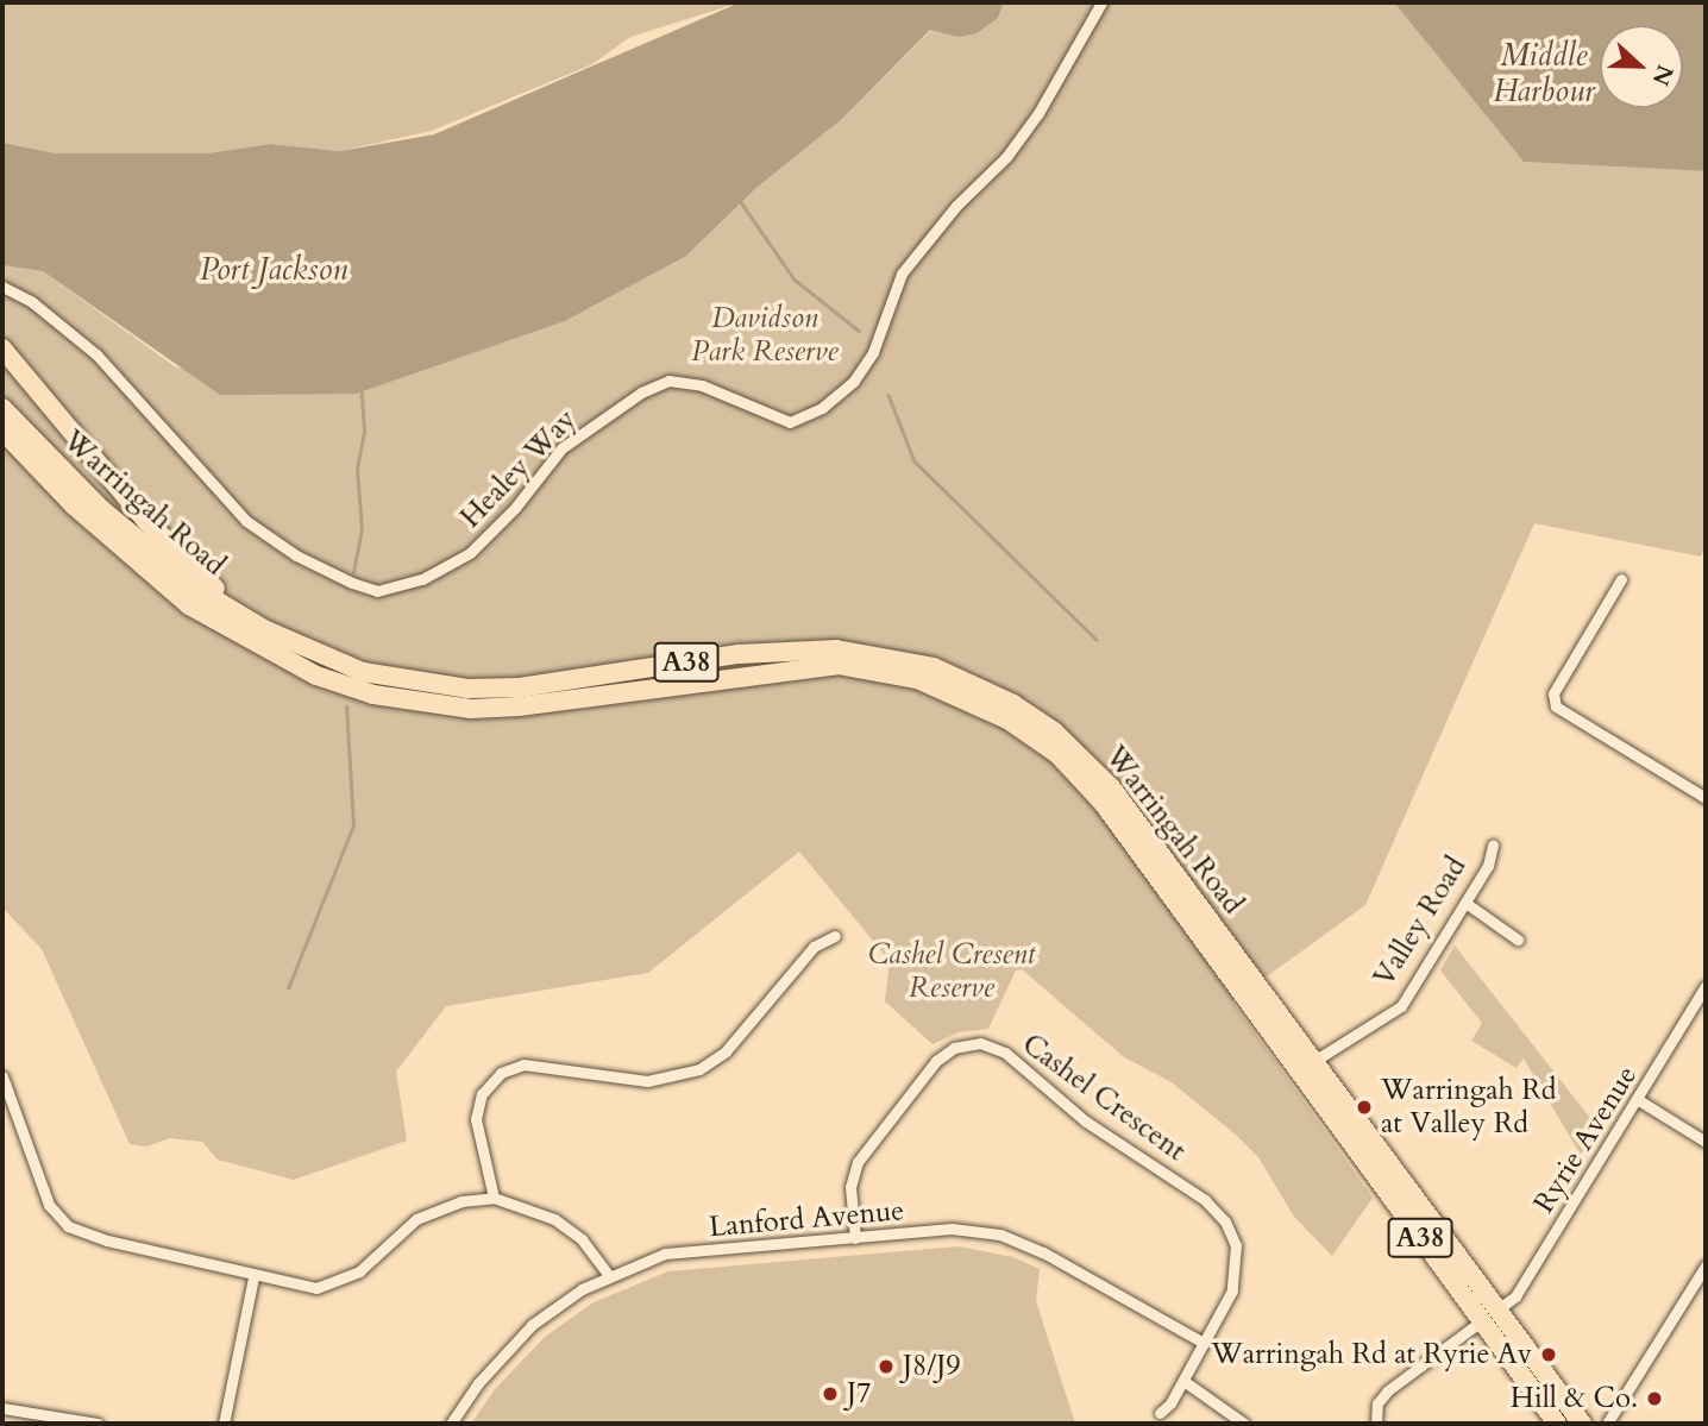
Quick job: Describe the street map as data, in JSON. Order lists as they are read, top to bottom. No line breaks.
{"streets":{"highway":["Warringah Road","A38","Valley Road"],"street":["Healey Way","Cashel Crescent","Ryrie Avenue","Lanford Avenue"]},"crossings":[["Warringah Road","Valley Road"],["Warringah Road","Ryrie Avenue"],["Cashel Crescent","Lanford Avenue"]],"water":["Middle Harbour","Port Jackson"],"parks":["Davidson Park Reserve","Cashel Cresent Reserve"],"places":["Warringah Rd at Valley Rd","Warringah Rd at Ryrie Av","J8/J9","J7","Hill & Co."],"north":"right"}
